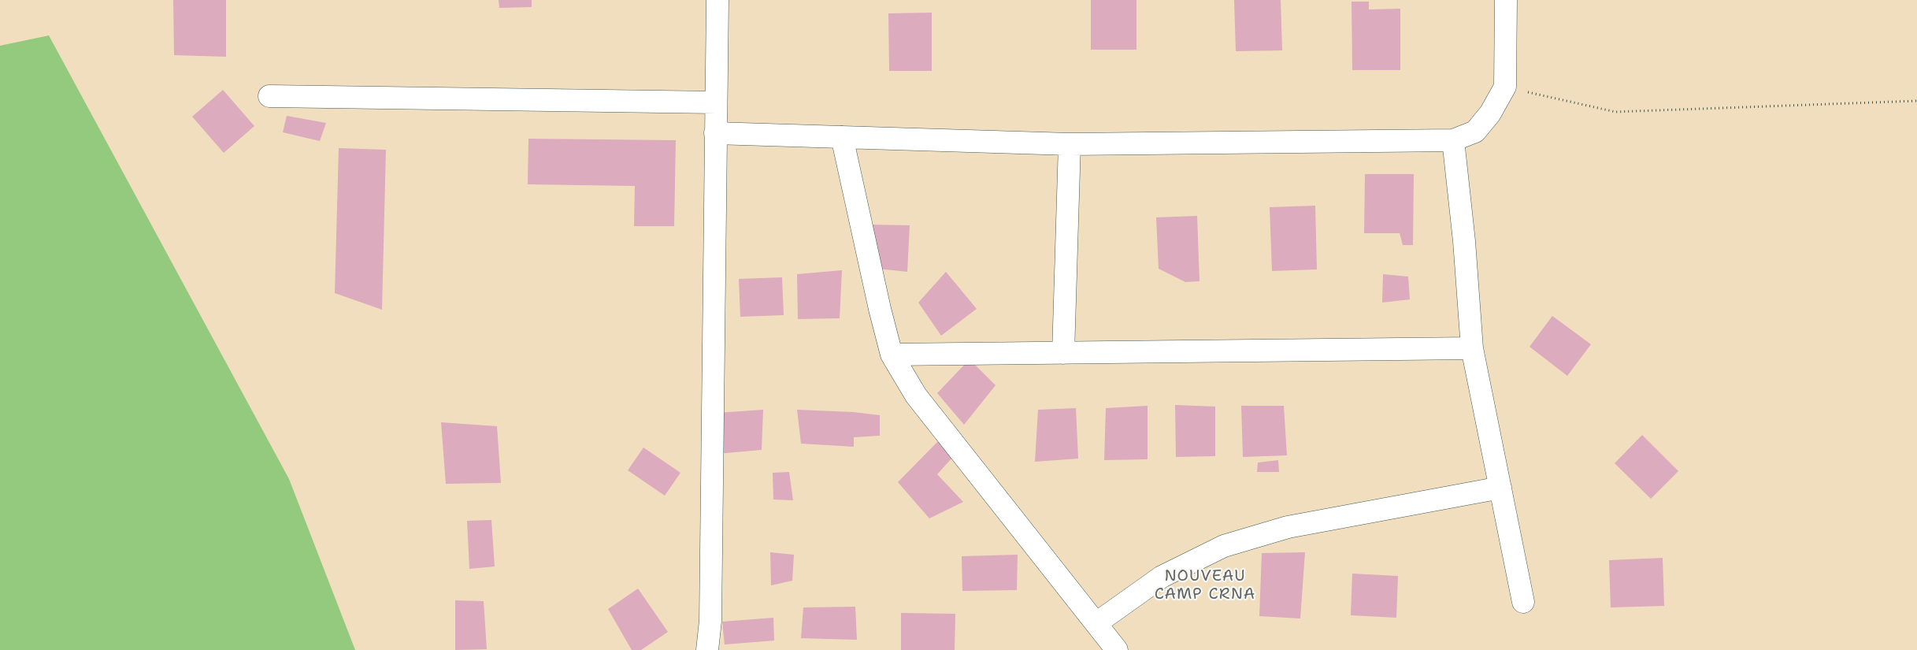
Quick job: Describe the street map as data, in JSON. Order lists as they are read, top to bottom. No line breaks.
{"districts":["NOUVEAU CAMP CRNA"]}
